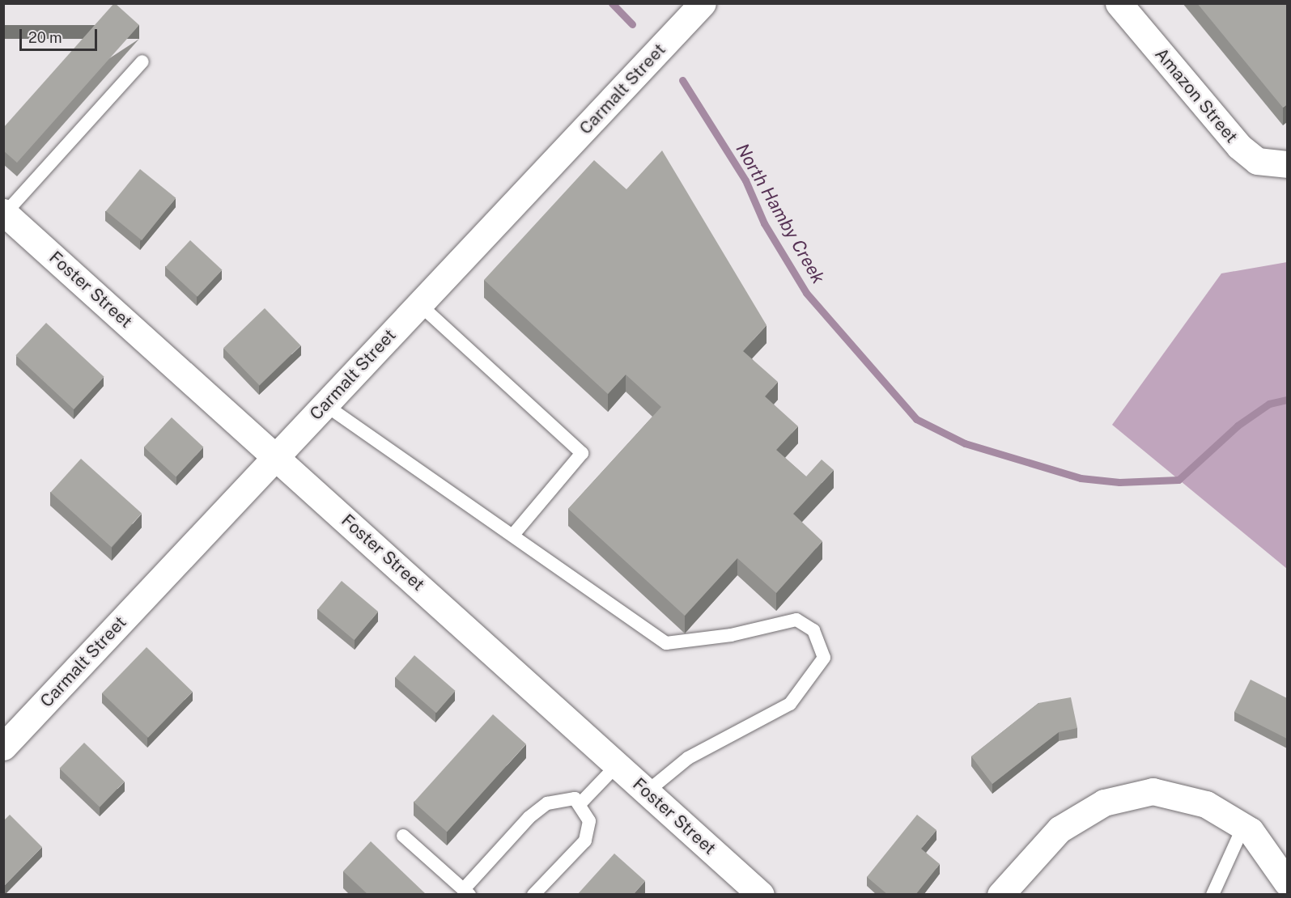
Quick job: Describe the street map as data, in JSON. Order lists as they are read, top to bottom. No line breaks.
{"streets":{"street":["Carmalt Street","Amazon Street","Foster Street"]},"crossings":[["Carmalt Street","Foster Street"]],"water":["North Hamby Creek"],"scale_bar":"20 m"}
